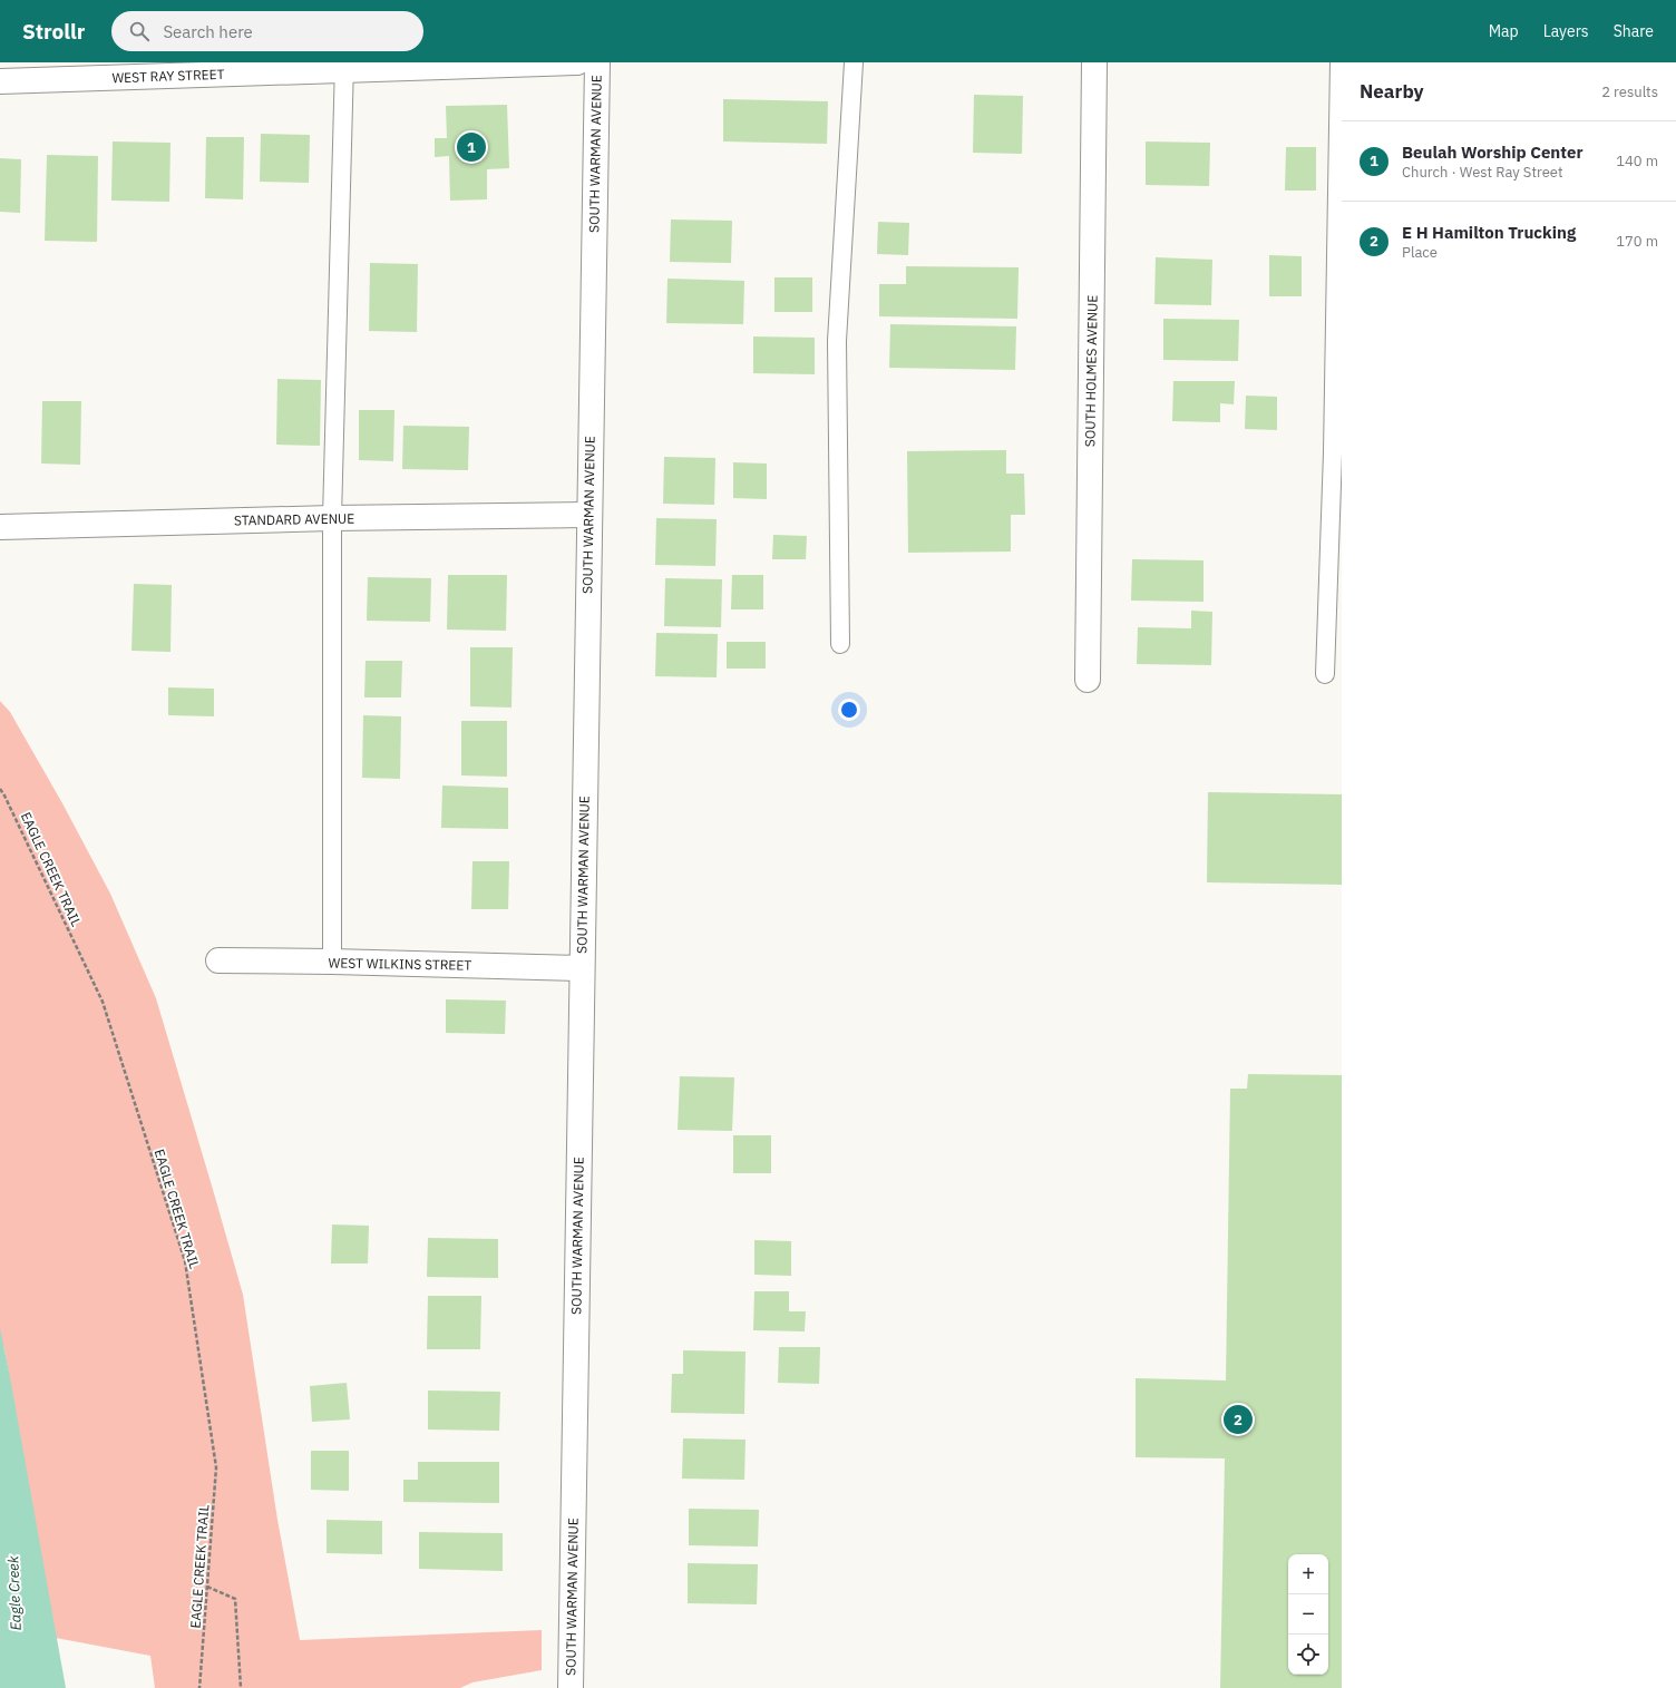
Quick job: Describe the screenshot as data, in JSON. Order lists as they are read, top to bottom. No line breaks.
{"streets":{"street":["WEST RAY STREET","SOUTH WARMAN AVENUE","SOUTH HOLMES AVENUE","STANDARD AVENUE","WEST WILKINS STREET"],"path":["EAGLE CREEK TRAIL"]},"crossings":[["SOUTH WARMAN AVENUE","STANDARD AVENUE"],["SOUTH WARMAN AVENUE","WEST WILKINS STREET"]],"water":["Eagle Creek"],"page":{"header":"Strollr","search":"Search here","nav":["Map","Layers","Share"],"heading":["Nearby","2 results"],"list":[{"mark":"1","name":"Beulah Worship Center","note":"Church · West Ray Street","value":"140 m"},{"mark":"2","name":"E H Hamilton Trucking","note":"Place","value":"170 m"}],"pins":["1","2"],"map_buttons":["+","−"]}}
